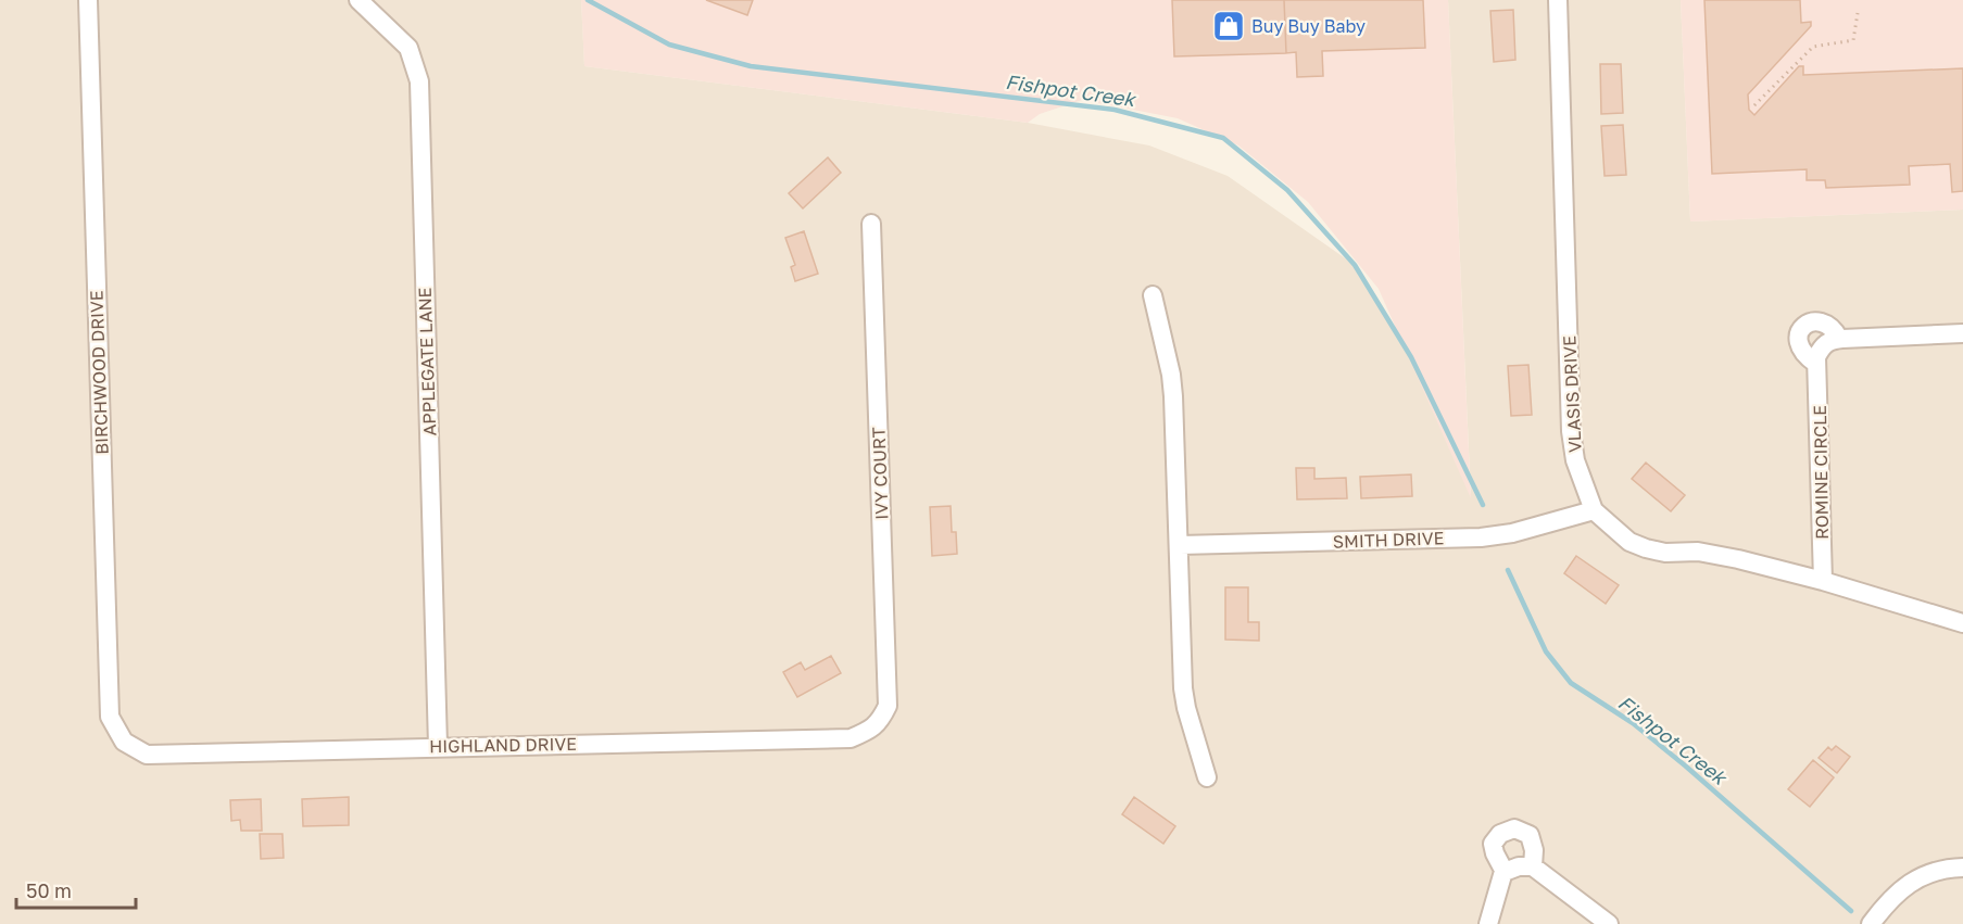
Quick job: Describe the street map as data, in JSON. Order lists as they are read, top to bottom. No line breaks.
{"streets":{"street":["APPLEGATE LANE","BIRCHWOOD DRIVE","VLASIS DRIVE","ROMINE CIRCLE","IVY COURT","SMITH DRIVE","HIGHLAND DRIVE"]},"crossings":[["APPLEGATE LANE","HIGHLAND DRIVE"],["BIRCHWOOD DRIVE","HIGHLAND DRIVE"],["VLASIS DRIVE","ROMINE CIRCLE"],["VLASIS DRIVE","SMITH DRIVE"],["IVY COURT","HIGHLAND DRIVE"]],"water":["Fishpot Creek"],"places":{"shop":["Buy Buy Baby"]},"scale_bar":"50 m"}
